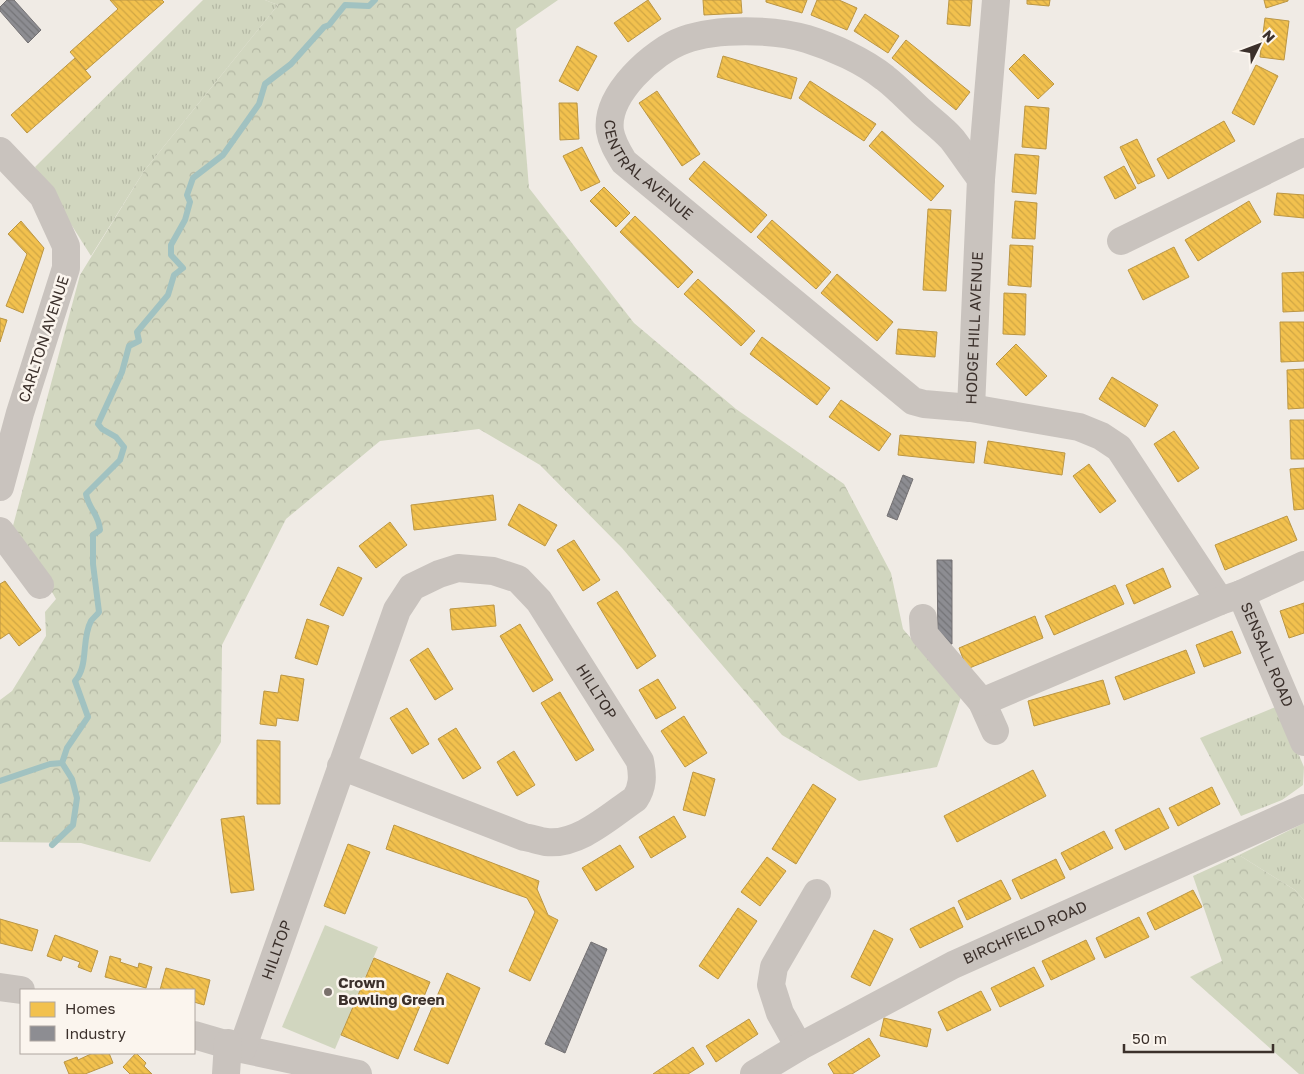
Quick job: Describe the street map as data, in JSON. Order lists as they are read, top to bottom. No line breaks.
{"streets":{"street":["CENTRAL AVENUE","HODGE HILL AVENUE","CARLTON AVENUE","SENSALL ROAD","HILLTOP","BIRCHFIELD ROAD"]},"crossings":[["CENTRAL AVENUE","HODGE HILL AVENUE"],["HODGE HILL AVENUE","SENSALL ROAD"]],"places":["Crown Bowling Green"],"legend":["Homes","Industry"],"scale_bar":"50 m","north":"top right"}
